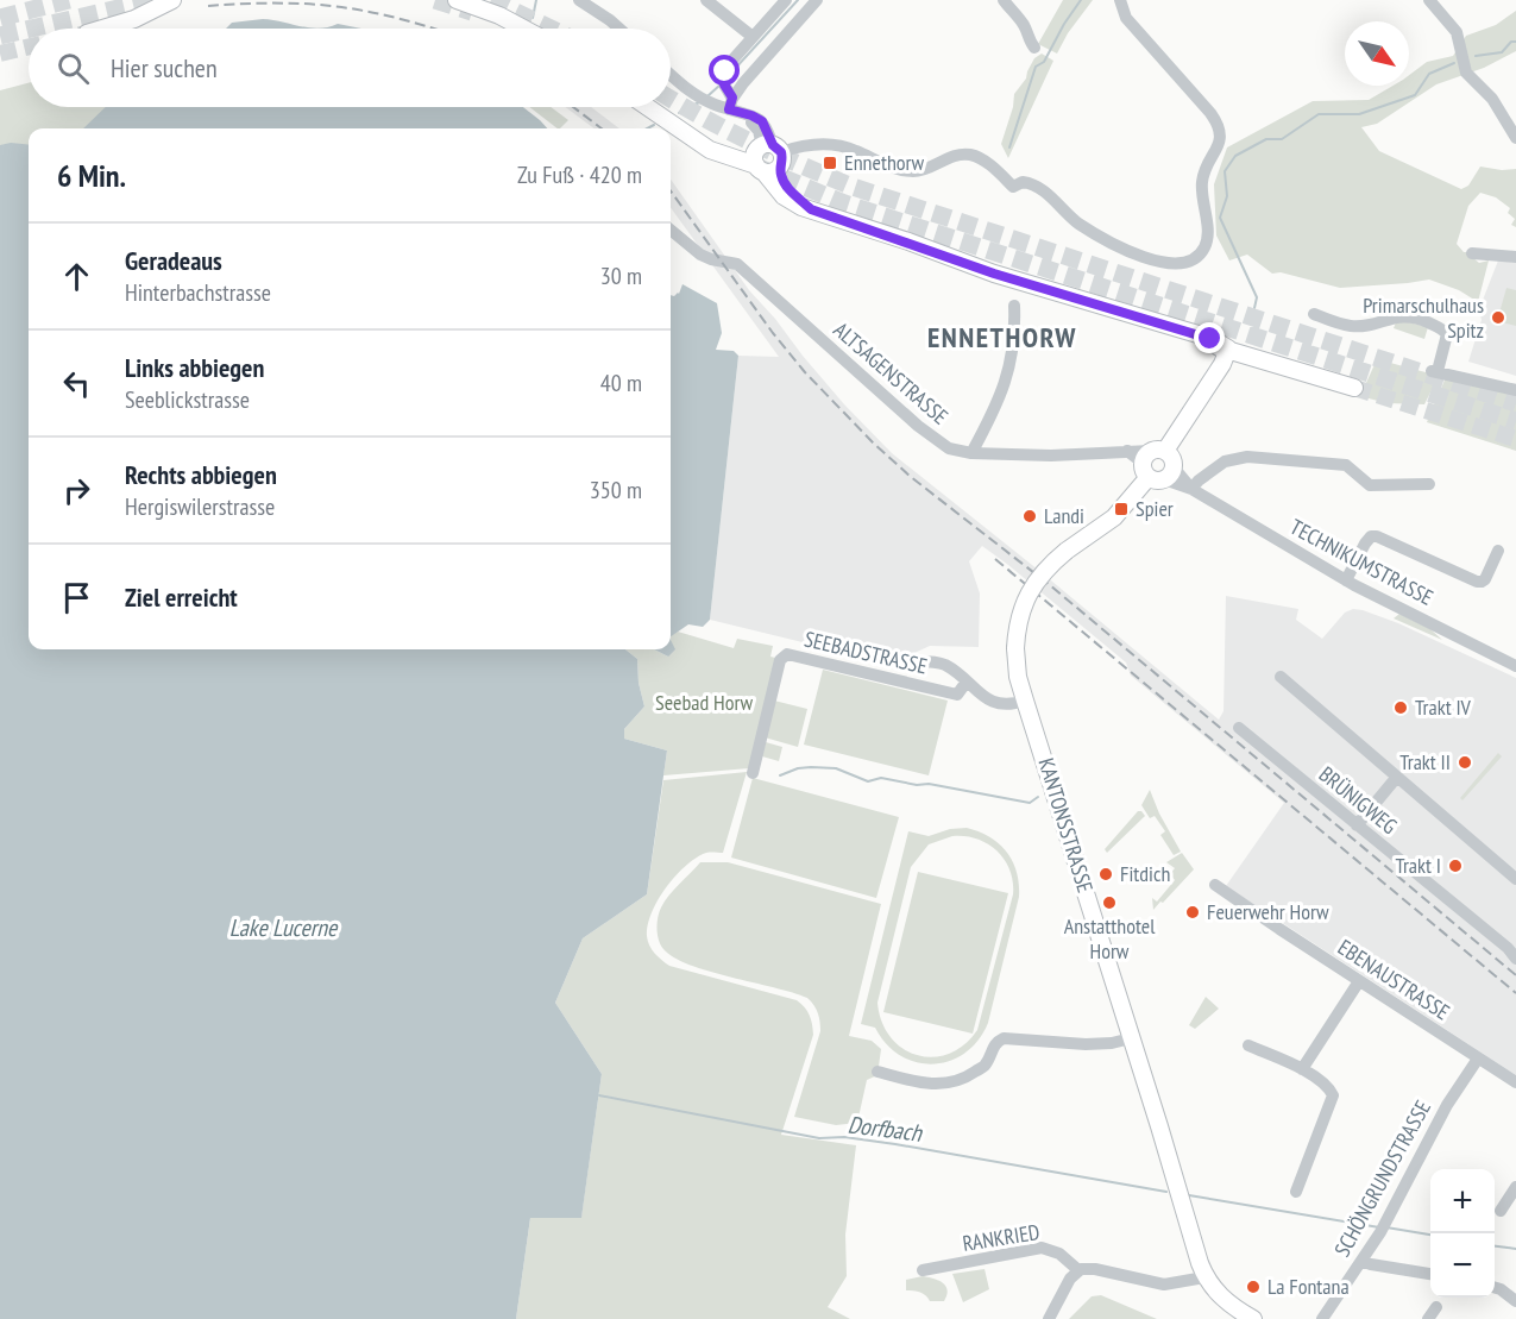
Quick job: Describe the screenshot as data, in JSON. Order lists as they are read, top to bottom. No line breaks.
{"streets":{"main road":["KANTONSSTRASSE"],"street":["ALTSAGENSTRASSE","TECHNIKUMSTRASSE","SEEBADSTRASSE","BRÜNIGWEG","EBENAUSTRASSE","SCHÖNGRUNDSTRASSE","RANKRIED"]},"crossings":[["ALTSAGENSTRASSE","TECHNIKUMSTRASSE"],["ALTSAGENSTRASSE","KANTONSSTRASSE"],["TECHNIKUMSTRASSE","KANTONSSTRASSE"],["SEEBADSTRASSE","KANTONSSTRASSE"],["EBENAUSTRASSE","SCHÖNGRUNDSTRASSE"]],"districts":["ENNETHORW"],"water":["Lake Lucerne","Dorfbach"],"parks":["Seebad Horw"],"places":{"transit":["Ennethorw","Spier"],"other":["Primarschulhaus Spitz","Landi","Trakt IV","Trakt II","Trakt I","Fitdich","Anstatthotel Horw","Feuerwehr Horw","La Fontana"]},"north":"bottom right","page":{"search":"Hier suchen","heading":["6 Min.","Zu Fuß · 420 m"],"list":[["Geradeaus","Hinterbachstrasse","30 m"],["Links abbiegen","Seeblickstrasse","40 m"],["Rechts abbiegen","Hergiswilerstrasse","350 m"],"Ziel erreicht"],"map_buttons":["+","−"]}}
